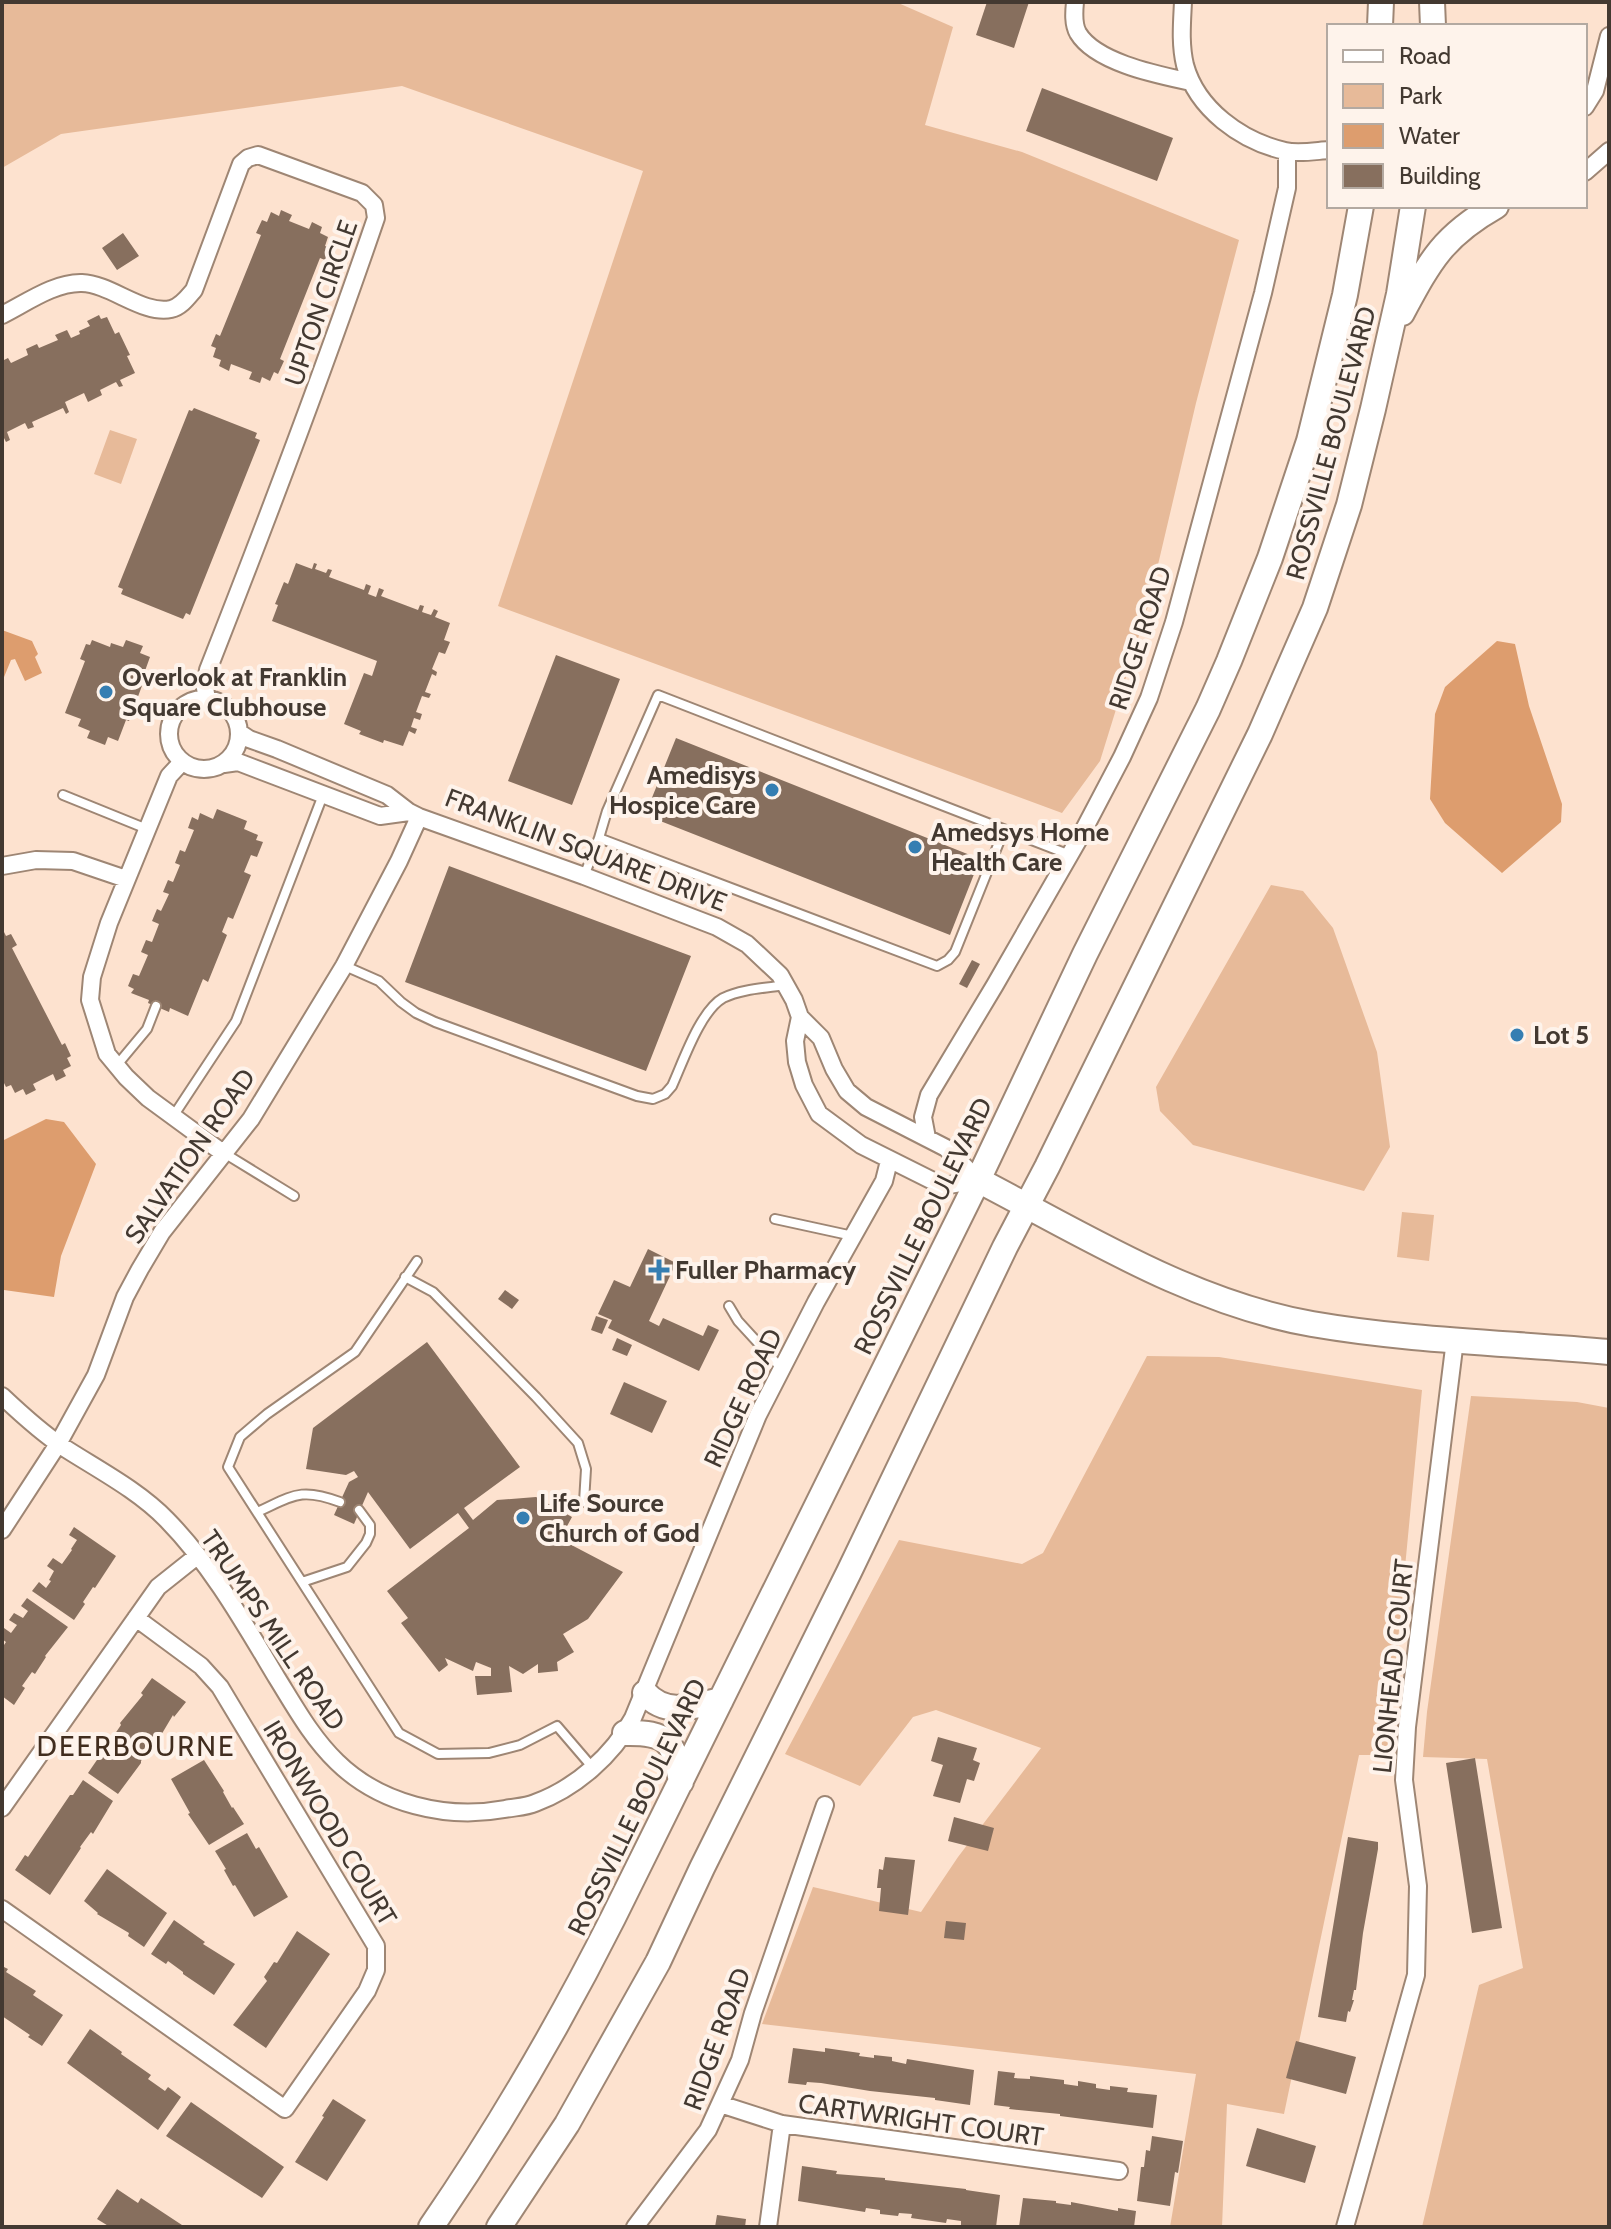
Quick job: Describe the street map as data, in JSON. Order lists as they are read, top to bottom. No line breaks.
{"streets":{"main road":["ROSSVILLE BOULEVARD","FRANKLIN SQUARE DRIVE"],"street":["UPTON CIRCLE","RIDGE ROAD","SALVATION ROAD","TRUMPS MILL ROAD","LIONHEAD COURT","IRONWOOD COURT","CARTWRIGHT COURT"]},"crossings":[["UPTON CIRCLE","FRANKLIN SQUARE DRIVE"],["ROSSVILLE BOULEVARD","FRANKLIN SQUARE DRIVE"],["RIDGE ROAD","FRANKLIN SQUARE DRIVE"],["RIDGE ROAD","TRUMPS MILL ROAD"],["RIDGE ROAD","CARTWRIGHT COURT"],["FRANKLIN SQUARE DRIVE","SALVATION ROAD"],["FRANKLIN SQUARE DRIVE","LIONHEAD COURT"],["SALVATION ROAD","TRUMPS MILL ROAD"]],"districts":["DEERBOURNE"],"places":{"other":["Overlook at Franklin Square Clubhouse","Amedisys Hospice Care","Amedsys Home Health Care","Lot 5","Life Source Church of God"],"health":["Fuller Pharmacy"]},"legend":["Road","Park","Water","Building"]}
